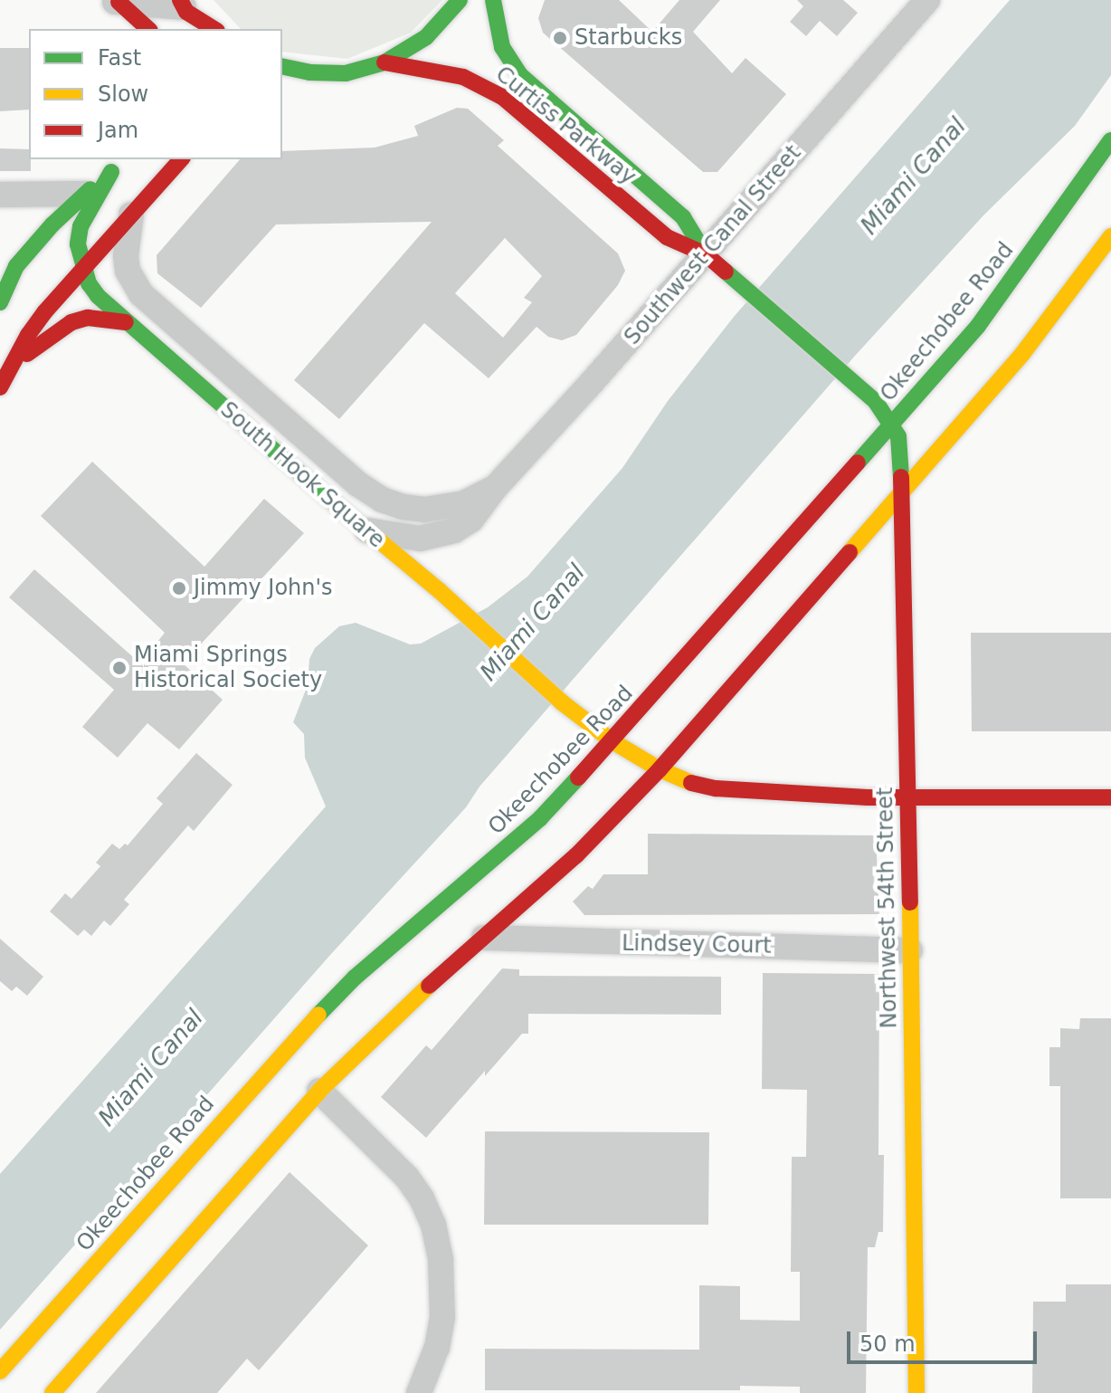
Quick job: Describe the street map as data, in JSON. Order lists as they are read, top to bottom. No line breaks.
{"streets":{"main road":["Curtiss Parkway","Okeechobee Road","South Hook Square","Northwest 54th Street"],"street":["Southwest Canal Street","Lindsey Court"]},"crossings":[["Curtiss Parkway","Southwest Canal Street"],["Curtiss Parkway","Okeechobee Road"],["Curtiss Parkway","Northwest 54th Street"],["Southwest Canal Street","South Hook Square"],["Okeechobee Road","South Hook Square"],["Okeechobee Road","Northwest 54th Street"],["South Hook Square","Northwest 54th Street"],["Northwest 54th Street","Lindsey Court"]],"water":["Miami Canal"],"places":["Starbucks","Jimmy John's","Miami Springs Historical Society"],"legend":["Fast","Slow","Jam"],"scale_bar":"50 m"}
